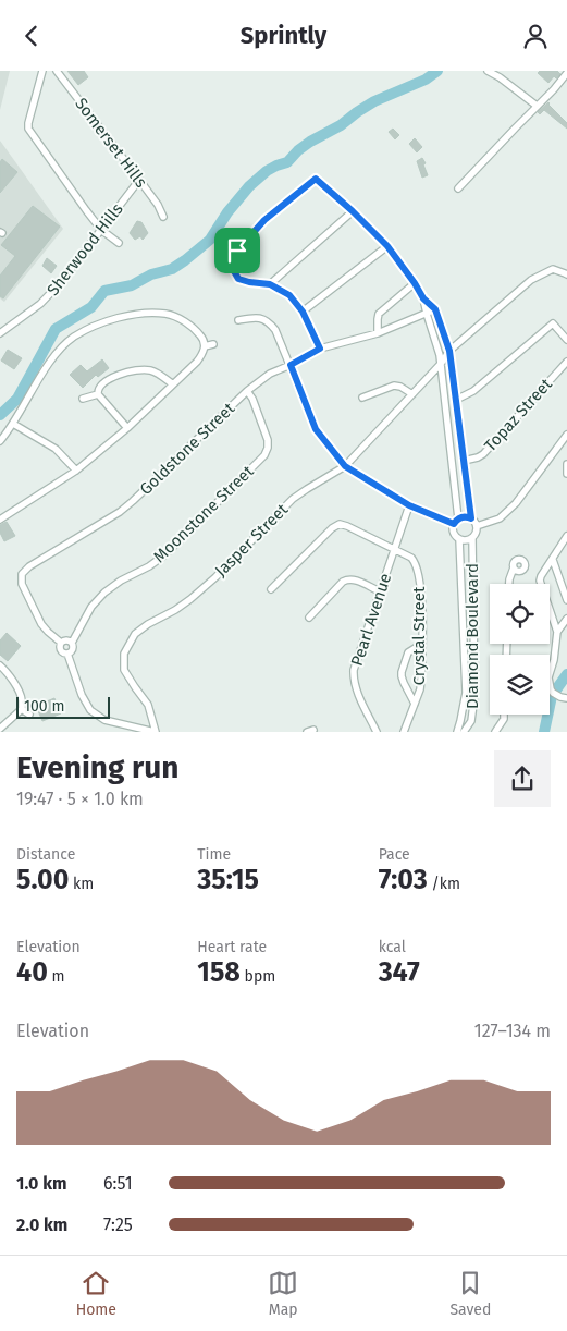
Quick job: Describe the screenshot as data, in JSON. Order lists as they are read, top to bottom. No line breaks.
{"streets":{"street":["Somerset Hills","Sherwood Hills","Topaz Street","Goldstone Street","Moonstone Street","Jasper Street","Pearl Avenue","Crystal Street","Diamond Boulevard"]},"crossings":[["Somerset Hills","Sherwood Hills"],["Goldstone Street","Moonstone Street"],["Pearl Avenue","Crystal Street"]],"scale_bar":"100 m","page":{"header":"Sprintly","scale":"100 m","heading":["Evening run","19:47 · 5 × 1.0 km"],"stats":[["Distance","5.00 km"],["Time","35:15"],["Pace","7:03 /km"],["Elevation","40 m"],["Heart rate","158 bpm"],["kcal","347"]],"chart":["Elevation","127–134 m"],"list":[{"name":"1.0 km","note":"6:51"},{"name":"2.0 km","note":"7:25"}],"tabs":["Home","Map","Saved"]}}
